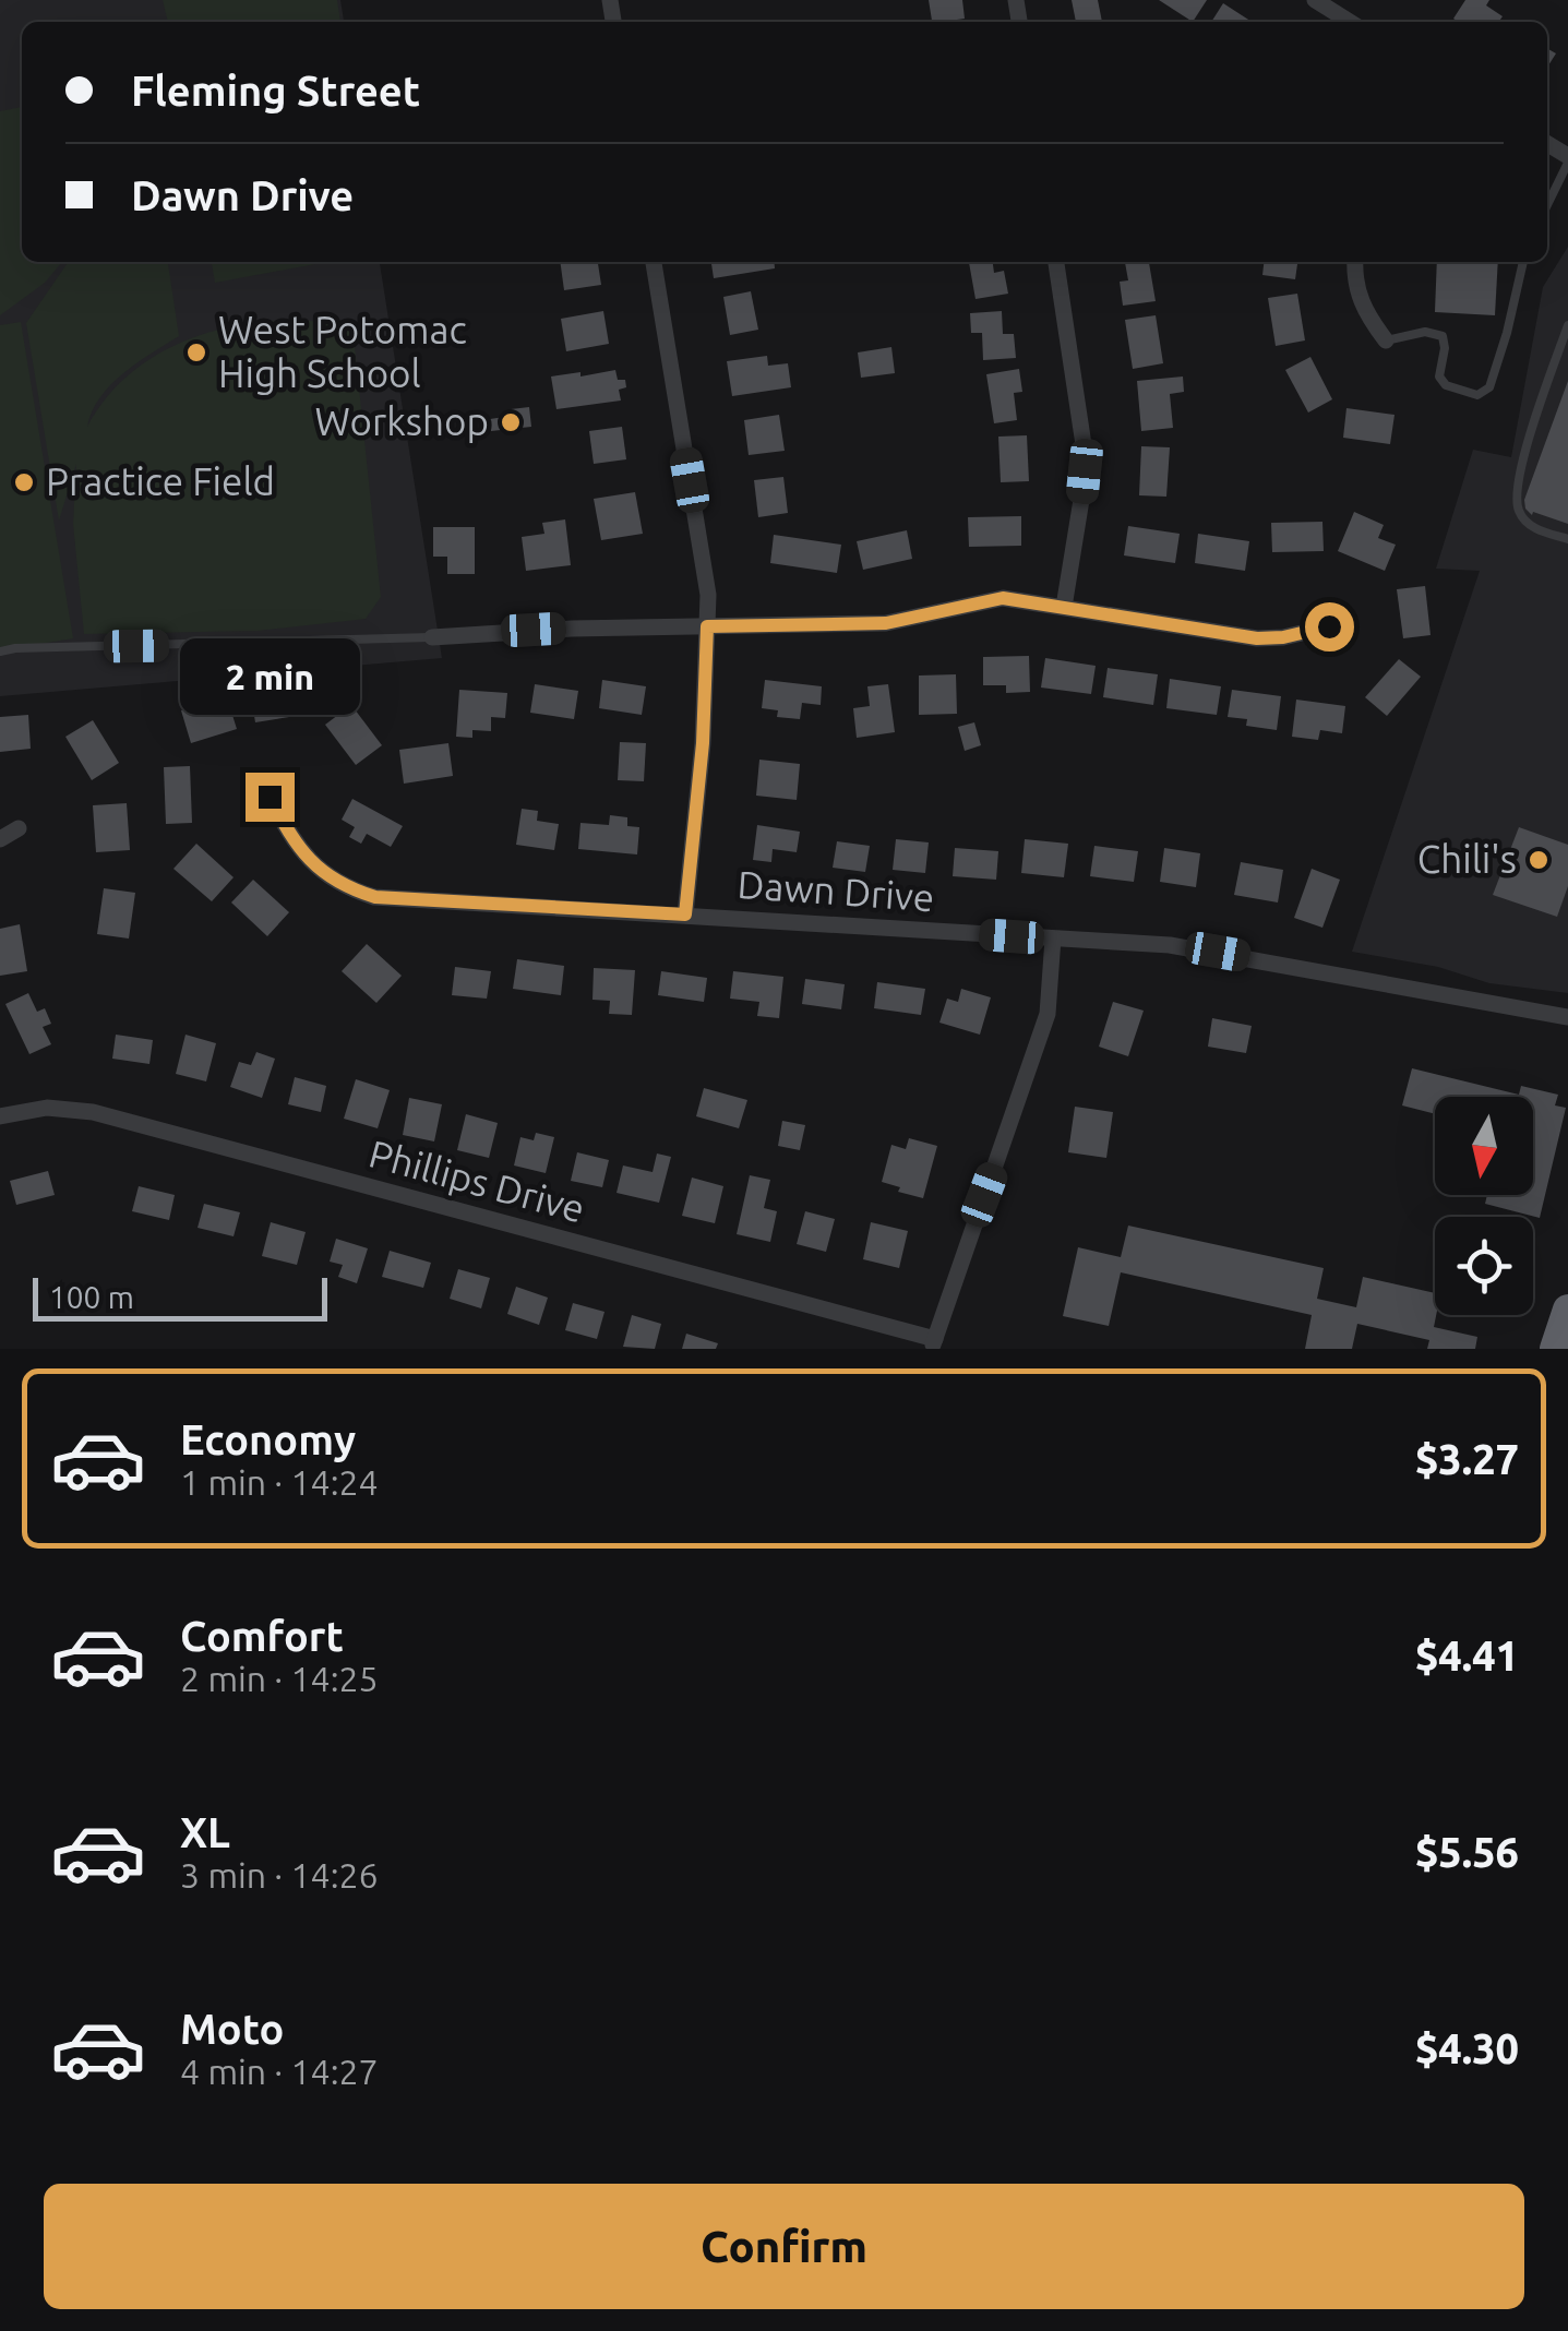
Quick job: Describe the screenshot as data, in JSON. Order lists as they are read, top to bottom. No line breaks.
{"streets":{"street":["Dawn Drive","Phillips Drive"]},"places":["West Potomac High School","Workshop","Practice Field","Chili's"],"scale_bar":"100 m","north":"bottom","page":{"banner":["Fleming Street","Dawn Drive"],"bubble":"2 min","scale":"100 m","list":[{"name":"Economy","note":"1 min · 14:24","value":"$3.27"},{"name":"Comfort","note":"2 min · 14:25","value":"$4.41"},{"name":"XL","note":"3 min · 14:26","value":"$5.56"},{"name":"Moto","note":"4 min · 14:27","value":"$4.30"}],"buttons":"Confirm"}}
